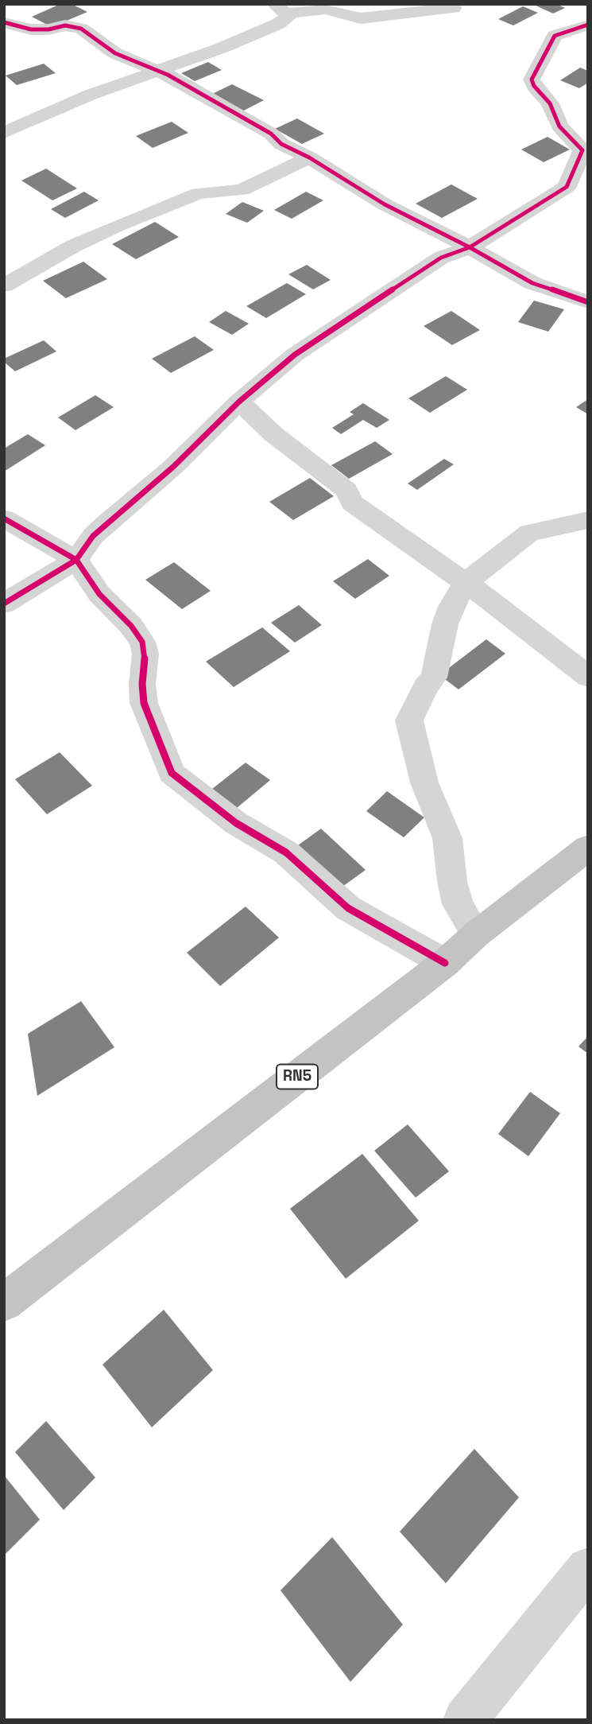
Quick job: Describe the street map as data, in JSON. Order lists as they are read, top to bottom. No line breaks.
{"streets":{"highway":["RN5"]}}
